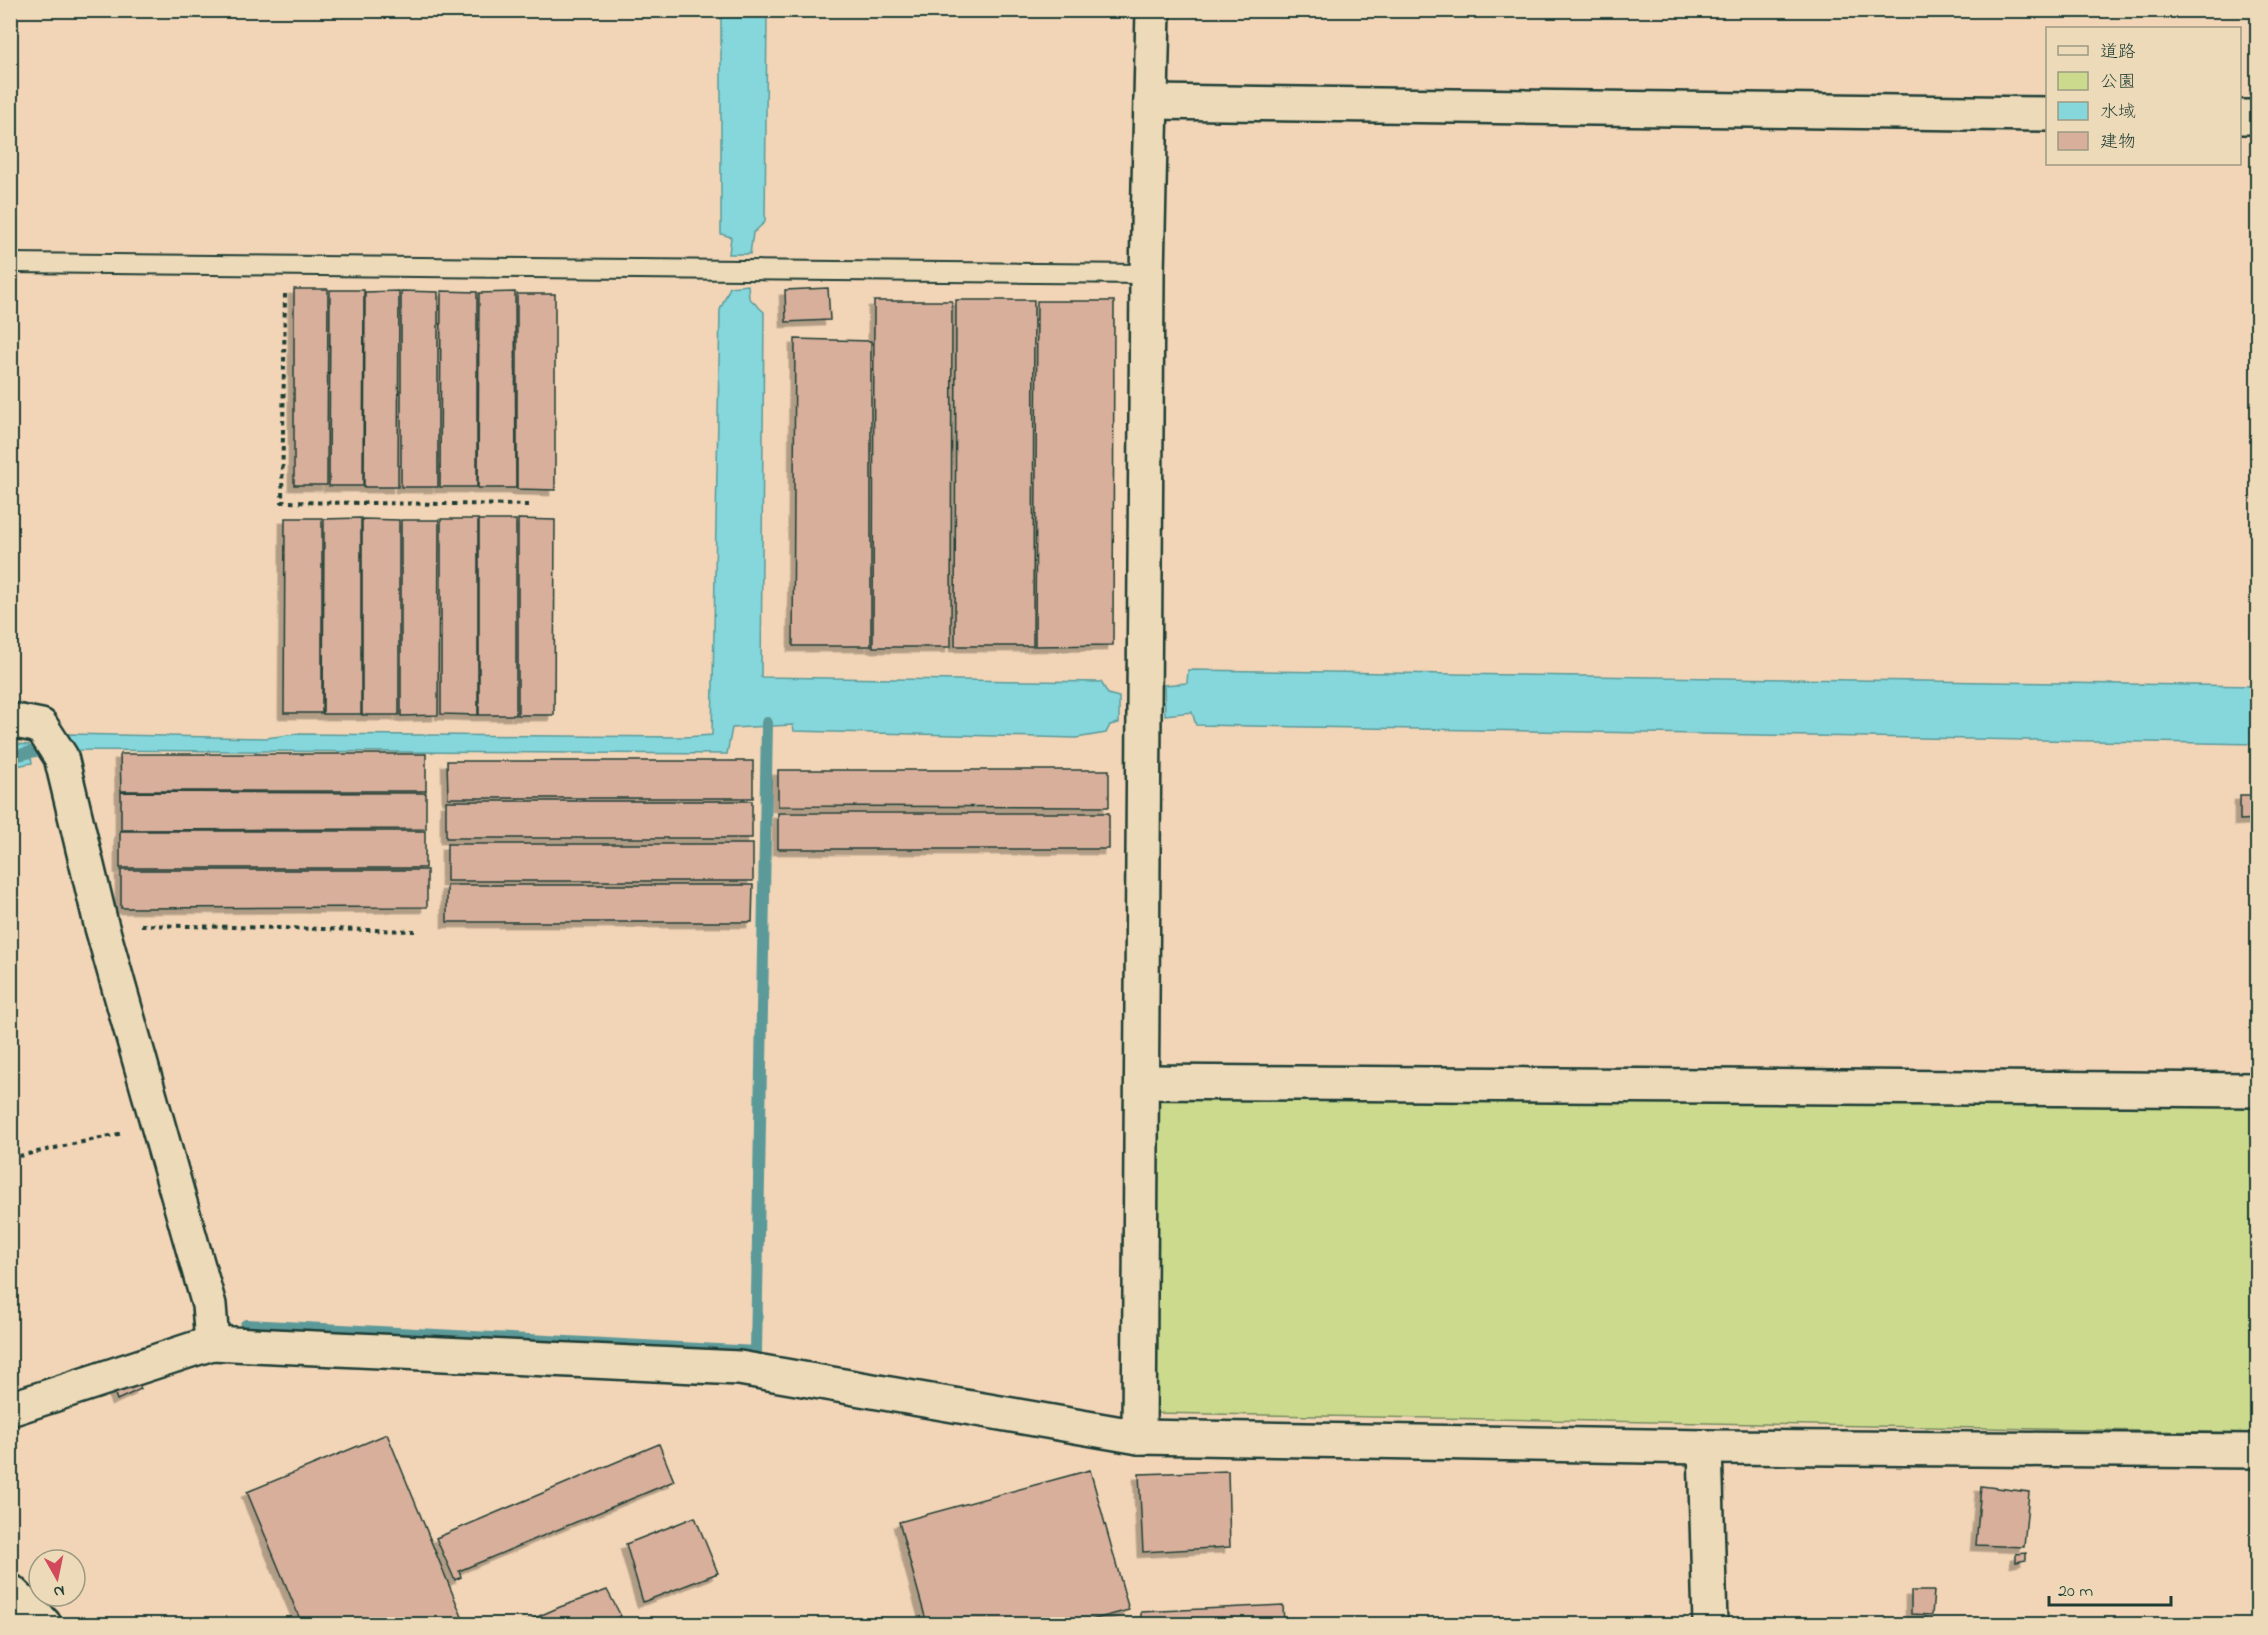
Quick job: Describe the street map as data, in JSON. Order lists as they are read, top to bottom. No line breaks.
{"legend":["道路","公園","水域","建物"],"scale_bar":"20 m","north":"bottom"}
